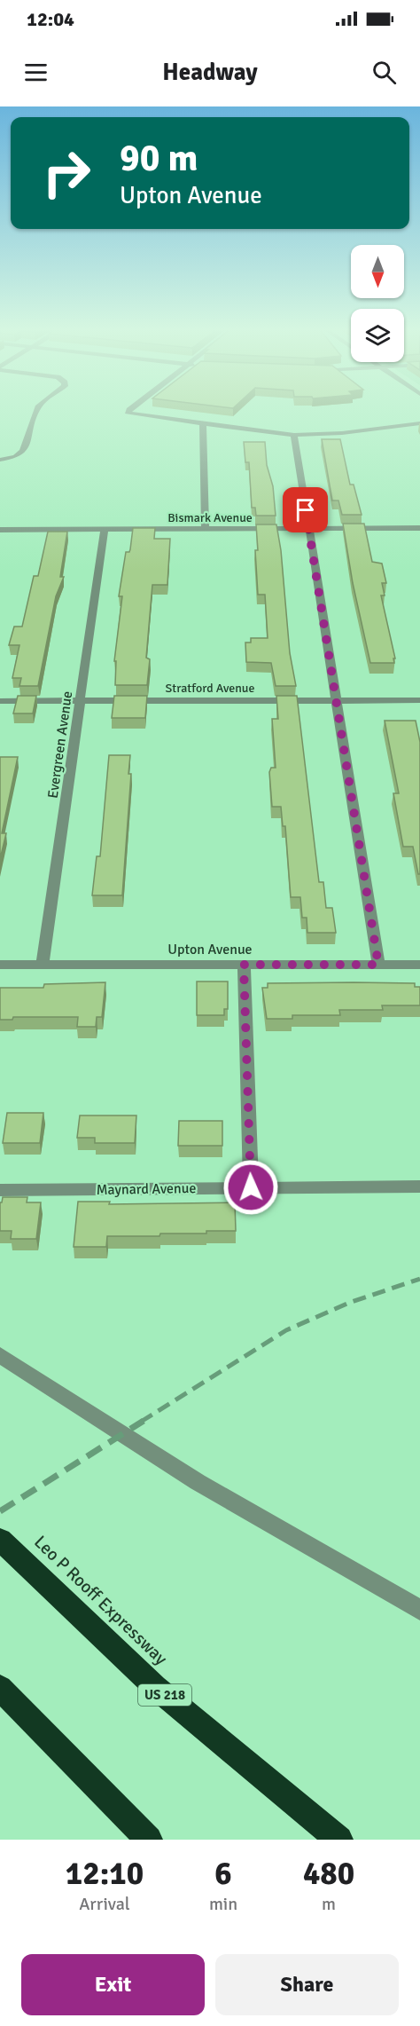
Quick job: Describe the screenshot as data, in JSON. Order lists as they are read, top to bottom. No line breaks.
{"streets":{"highway":["Leo P Rooff Expressway","US 218"],"street":["Bismark Avenue","Stratford Avenue","Evergreen Avenue","Upton Avenue","Maynard Avenue"]},"crossings":[["Bismark Avenue","Evergreen Avenue"],["Stratford Avenue","Evergreen Avenue"],["Evergreen Avenue","Upton Avenue"]],"north":"bottom","page":{"status":"12:04","header":"Headway","turn":["90 m","Upton Avenue"],"eta":["12:10","Arrival","6","min","480","m"],"buttons":["Exit","Share"]}}
